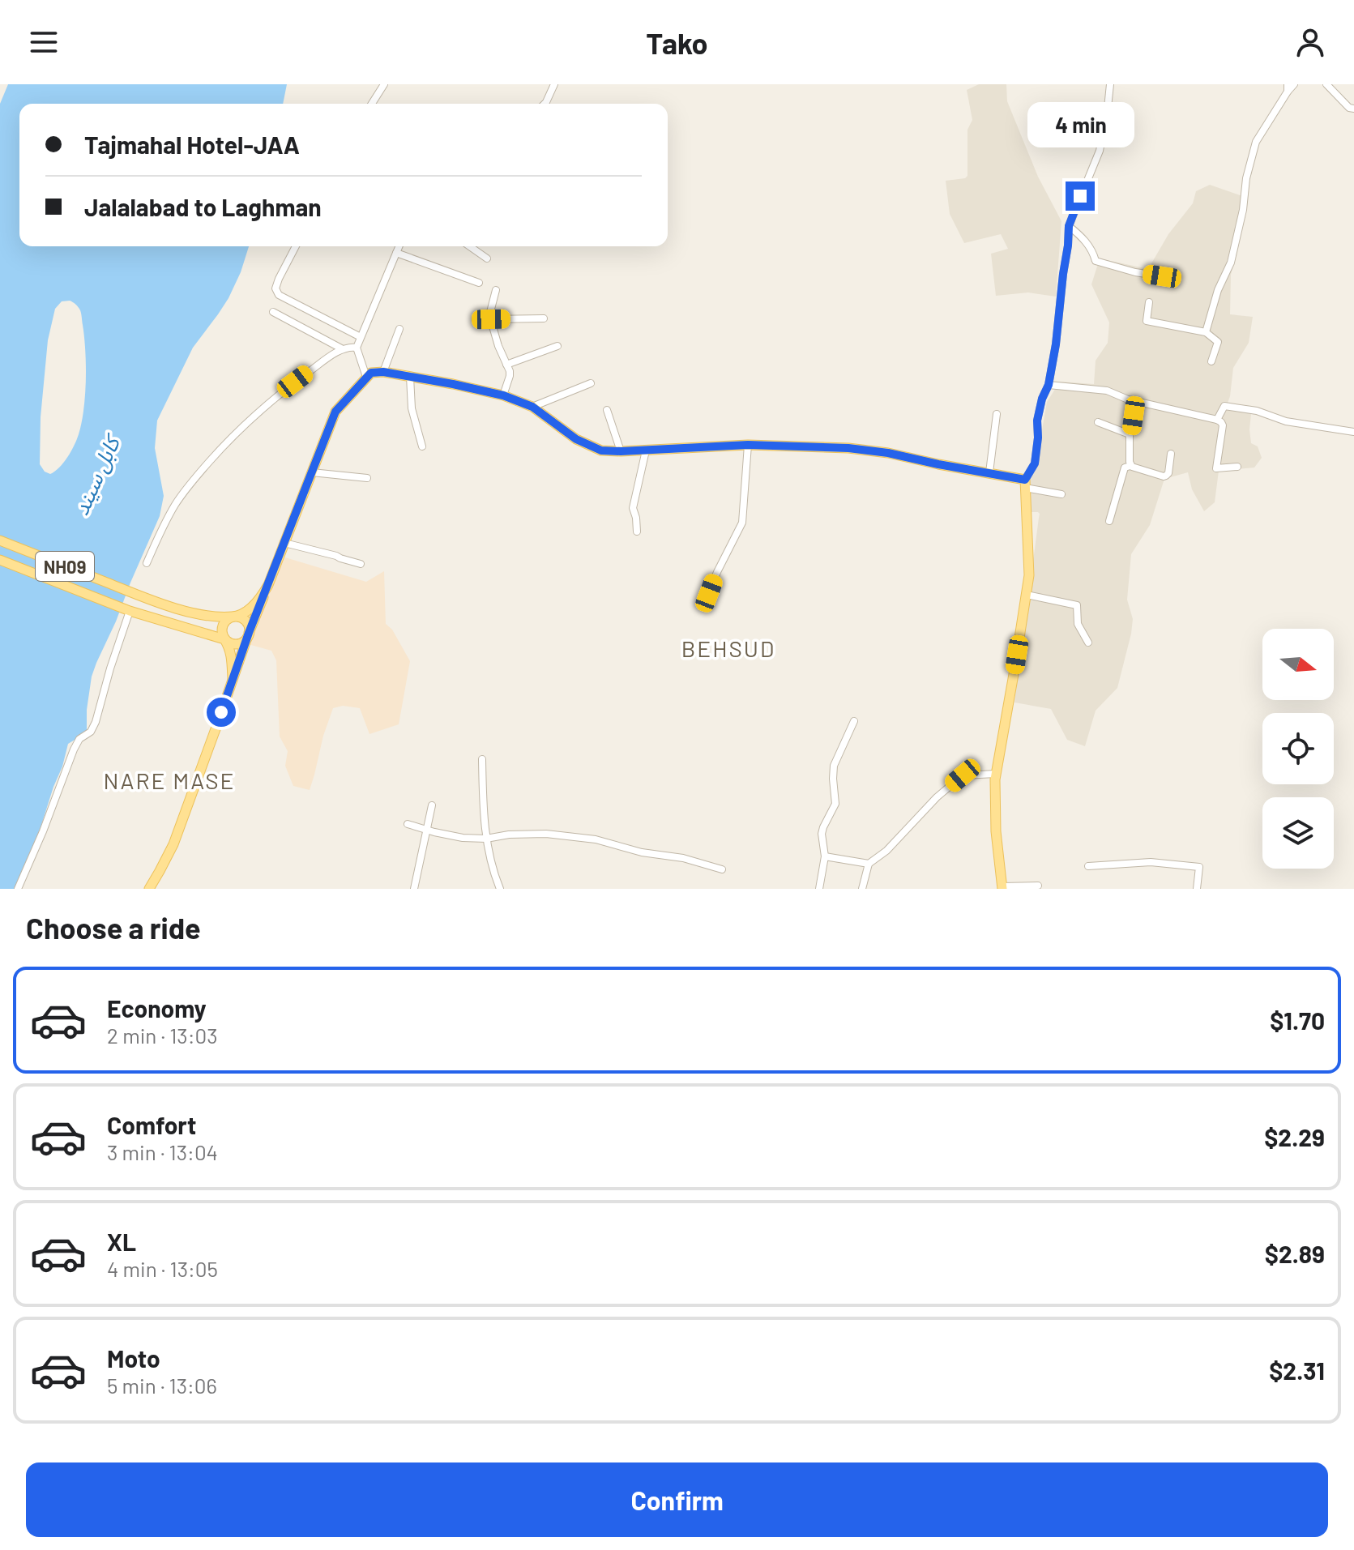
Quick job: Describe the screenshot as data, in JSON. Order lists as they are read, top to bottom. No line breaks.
{"streets":{"main road":["NH09"]},"districts":["BEHSUD","NARE MASE"],"water":["کابل سيند"],"north":"right","page":{"header":"Tako","bubble":"4 min","banner":["Tajmahal Hotel-JAA","Jalalabad to Laghman"],"heading":"Choose a ride","list":[{"name":"Economy","note":"2 min · 13:03","value":"$1.70"},{"name":"Comfort","note":"3 min · 13:04","value":"$2.29"},{"name":"XL","note":"4 min · 13:05","value":"$2.89"},{"name":"Moto","note":"5 min · 13:06","value":"$2.31"}],"buttons":"Confirm"}}
